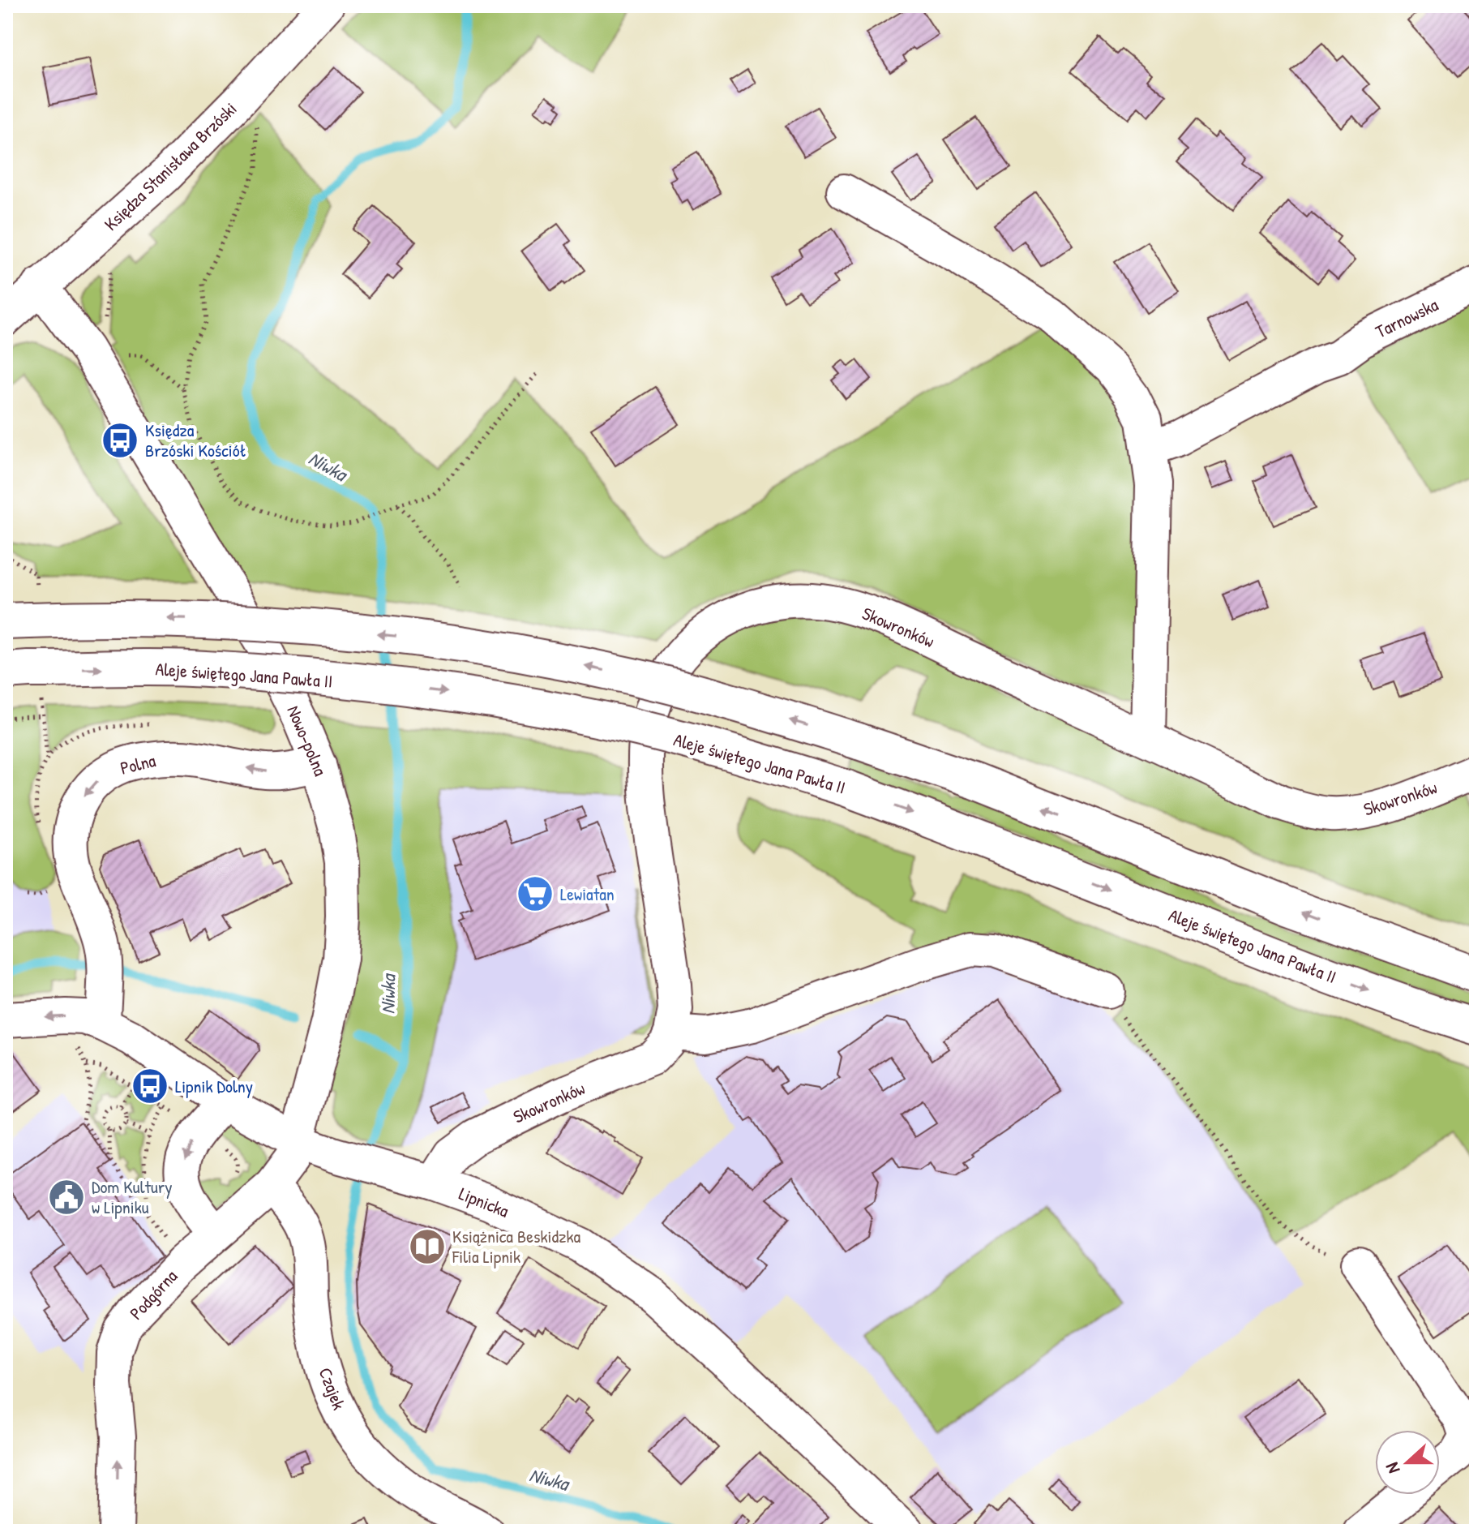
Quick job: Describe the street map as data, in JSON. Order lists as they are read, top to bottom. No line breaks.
{"streets":{"highway":["Aleje świętego Jana Pawła II"],"street":["Księdza Stanisława Brzóski","Tarnowska","Skowronków","Nowo-polna","Polna","Lipnicka","Podgórna","Czajek"]},"crossings":[["Księdza Stanisława Brzóski","Nowo-polna"],["Skowronków","Lipnicka"],["Nowo-polna","Polna"],["Nowo-polna","Lipnicka"],["Nowo-polna","Podgórna"],["Polna","Lipnicka"],["Lipnicka","Podgórna"],["Podgórna","Czajek"]],"one_way":["Podgórna"],"water":["Niwka"],"places":{"bus stop":["Księdza Brzóski Kościół","Lipnik Dolny"],"supermarket":["Lewiatan"],"public building":["Dom Kultury w Lipniku"],"library":["Książnica Beskidzka Filia Lipnik"]},"north":"left"}
